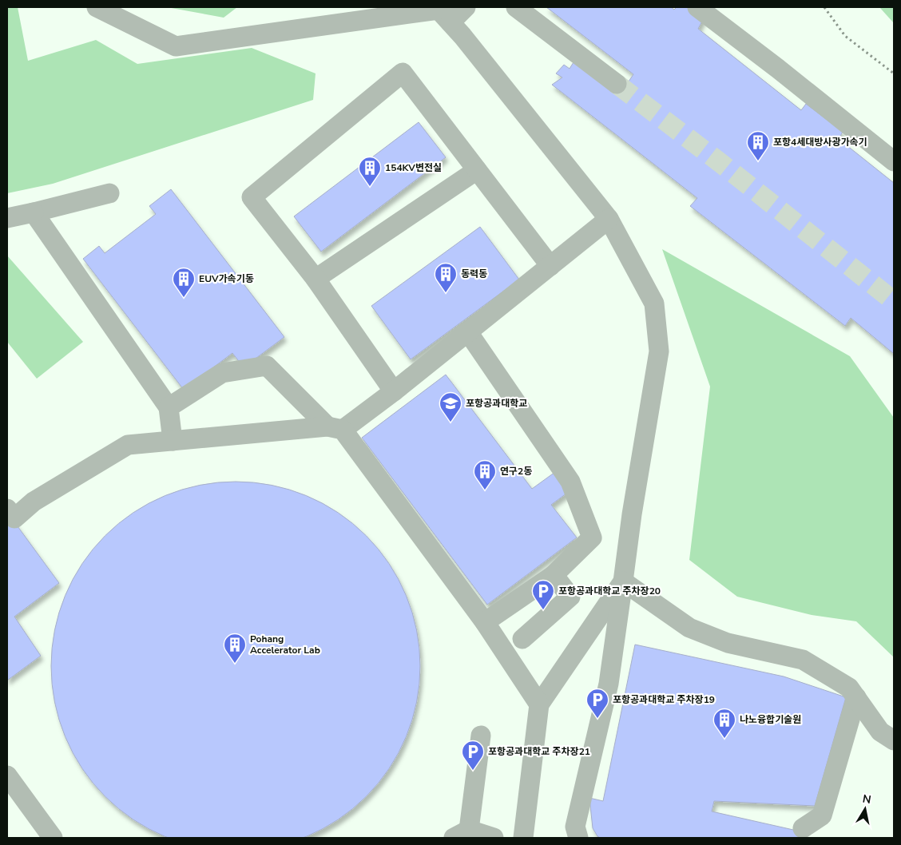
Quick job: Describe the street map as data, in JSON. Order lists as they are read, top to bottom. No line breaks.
{"places":{"building":["포항4세대방사광가속기","154KV변전실","동력동","EUV가속기동","연구2동","Pohang Accelerator Lab","나노융합기술원"],"school or university":["포항공과대학교"],"parking":["포항공과대학교 주차장20","포항공과대학교 주차장19","포항공과대학교 주차장21"]},"north":"top"}
